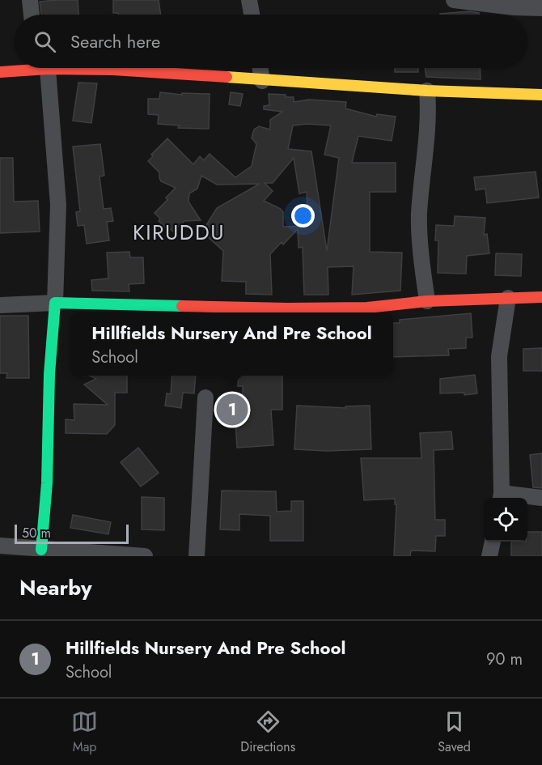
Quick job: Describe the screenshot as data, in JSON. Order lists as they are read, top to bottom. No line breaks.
{"districts":["KIRUDDU"],"scale_bar":"50 m","page":{"search":"Search here","popup":["Hillfields Nursery And Pre School","School"],"pins":"1","scale":"50 m","heading":"Nearby","list":[{"mark":"1","name":"Hillfields Nursery And Pre School","note":"School","value":"90 m"}],"nav":["Map","Directions","Saved"]}}
